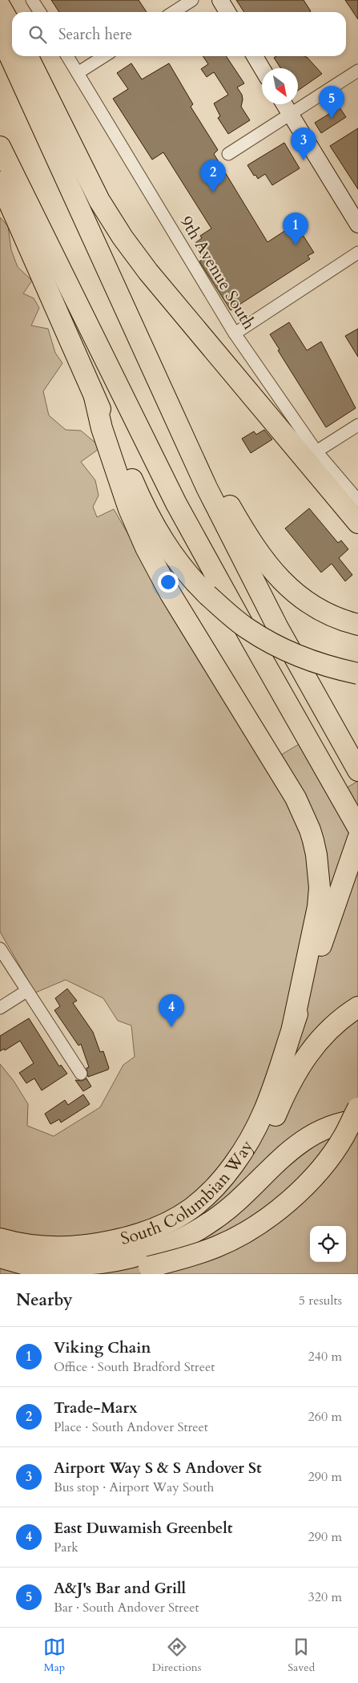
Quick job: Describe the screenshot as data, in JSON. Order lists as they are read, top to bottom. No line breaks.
{"streets":{"highway":["South Columbian Way"],"street":["9th Avenue South"]},"north":"bottom right","page":{"search":"Search here","pins":["5","3","2","1","4"],"heading":["Nearby","5 results"],"list":[{"mark":"1","name":"Viking Chain","note":"Office · South Bradford Street","value":"240 m"},{"mark":"2","name":"Trade-Marx","note":"Place · South Andover Street","value":"260 m"},{"mark":"3","name":"Airport Way S & S Andover St","note":"Bus stop · Airport Way South","value":"290 m"},{"mark":"4","name":"East Duwamish Greenbelt","note":"Park","value":"290 m"},{"mark":"5","name":"A&J's Bar and Grill","note":"Bar · South Andover Street","value":"320 m"}],"nav":["Map","Directions","Saved"]}}
